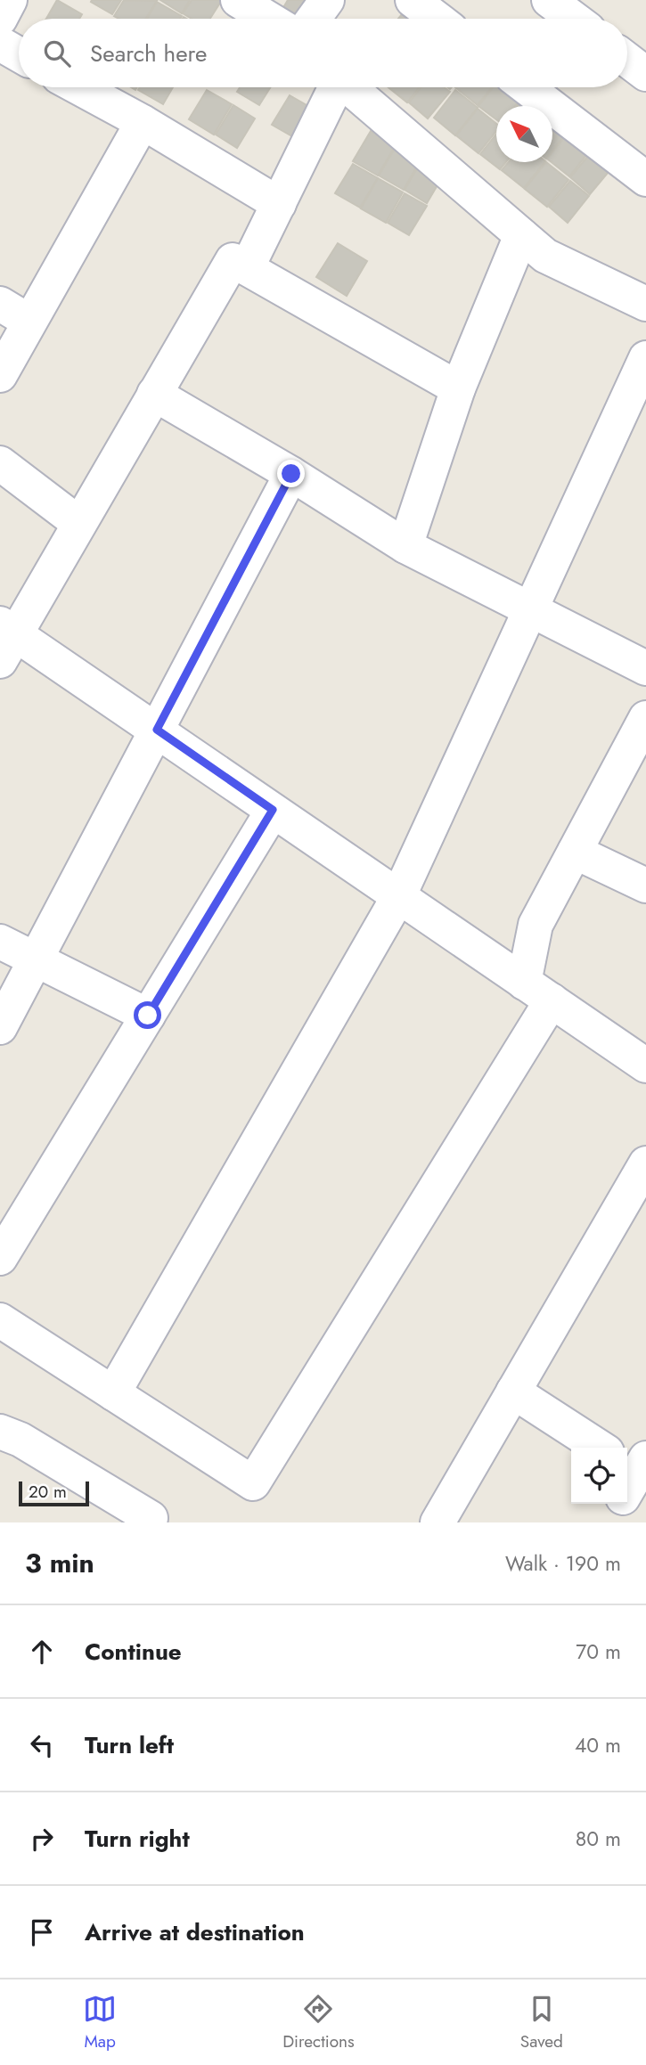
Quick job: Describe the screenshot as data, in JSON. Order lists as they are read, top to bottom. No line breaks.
{"scale_bar":"20 m","north":"top left","page":{"search":"Search here","scale":"20 m","heading":["3 min","Walk · 190 m"],"list":[["Continue","70 m"],["Turn left","40 m"],["Turn right","80 m"],"Arrive at destination"],"nav":["Map","Directions","Saved"]}}
